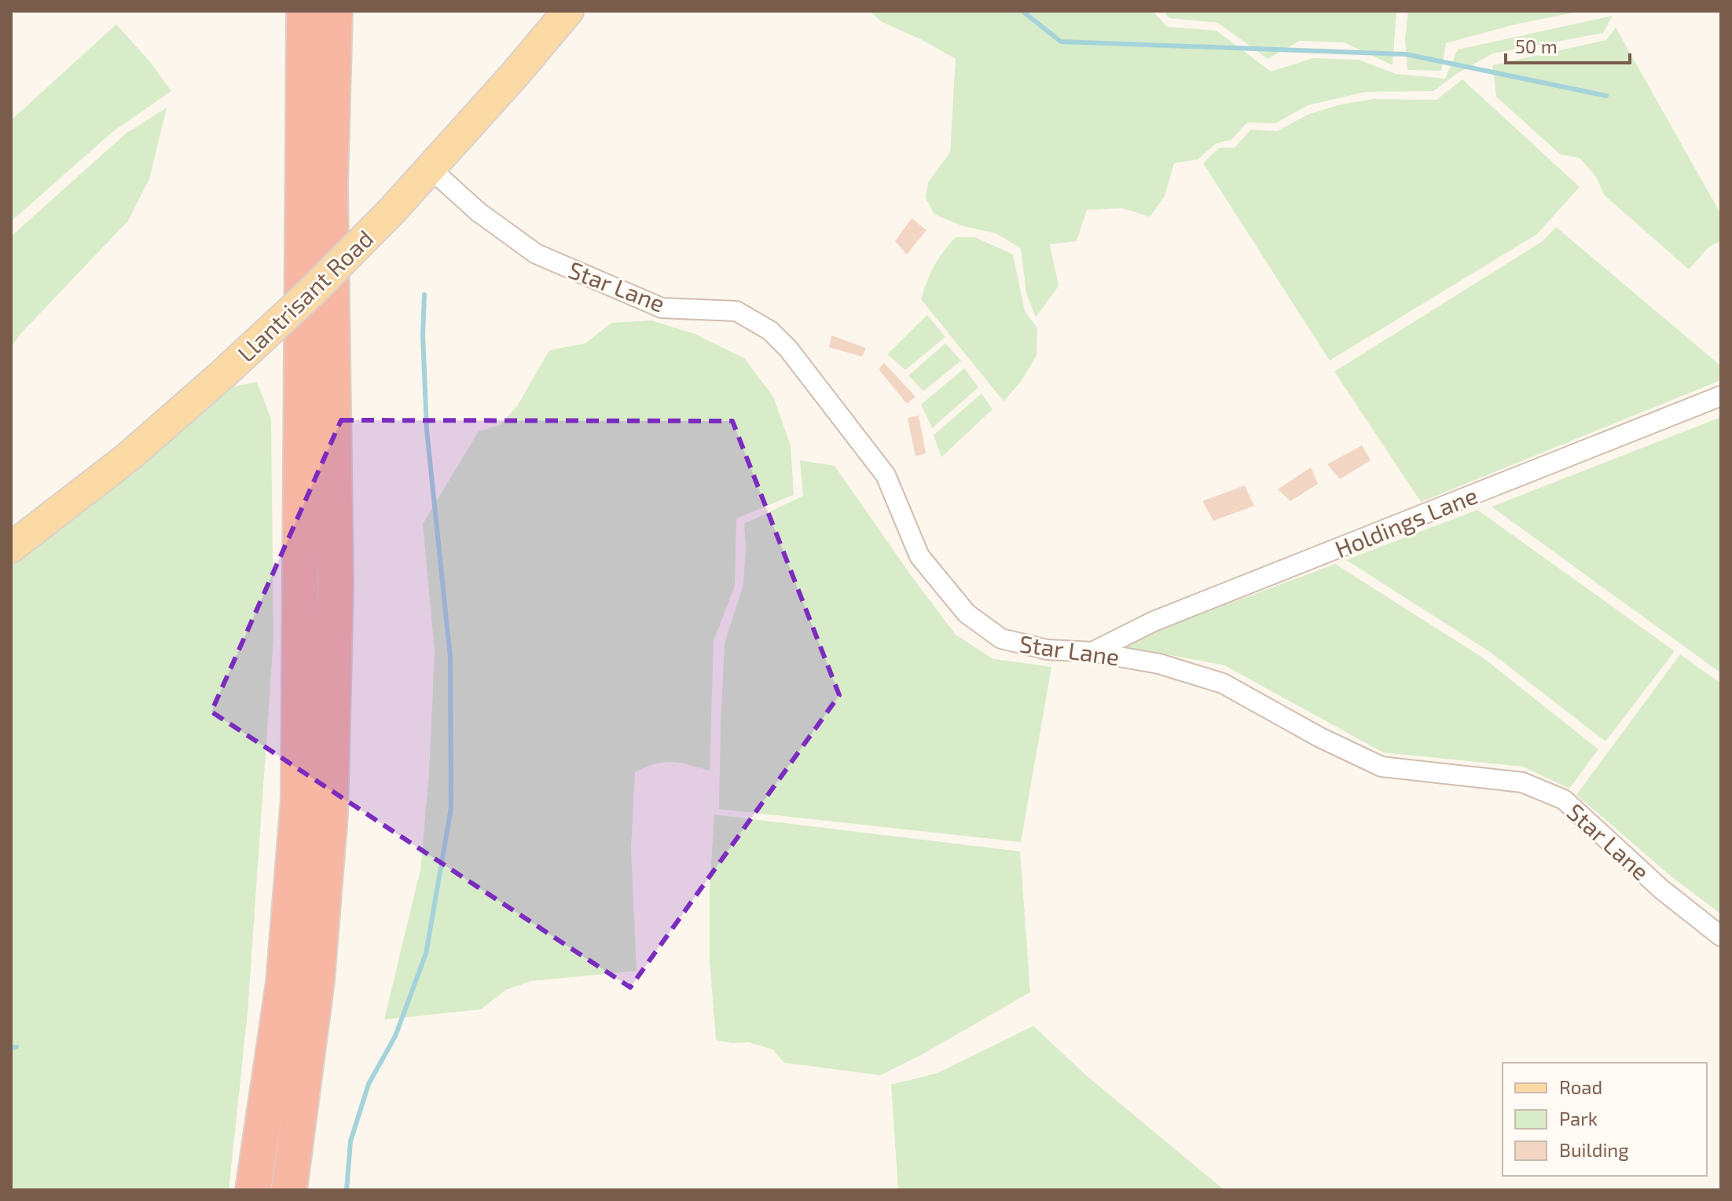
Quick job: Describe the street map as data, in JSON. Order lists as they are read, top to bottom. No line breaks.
{"streets":{"main road":["Llantrisant Road"],"street":["Star Lane","Holdings Lane"]},"crossings":[["Star Lane","Llantrisant Road"],["Star Lane","Holdings Lane"]],"legend":["Road","Park","Building"],"scale_bar":"50 m"}
